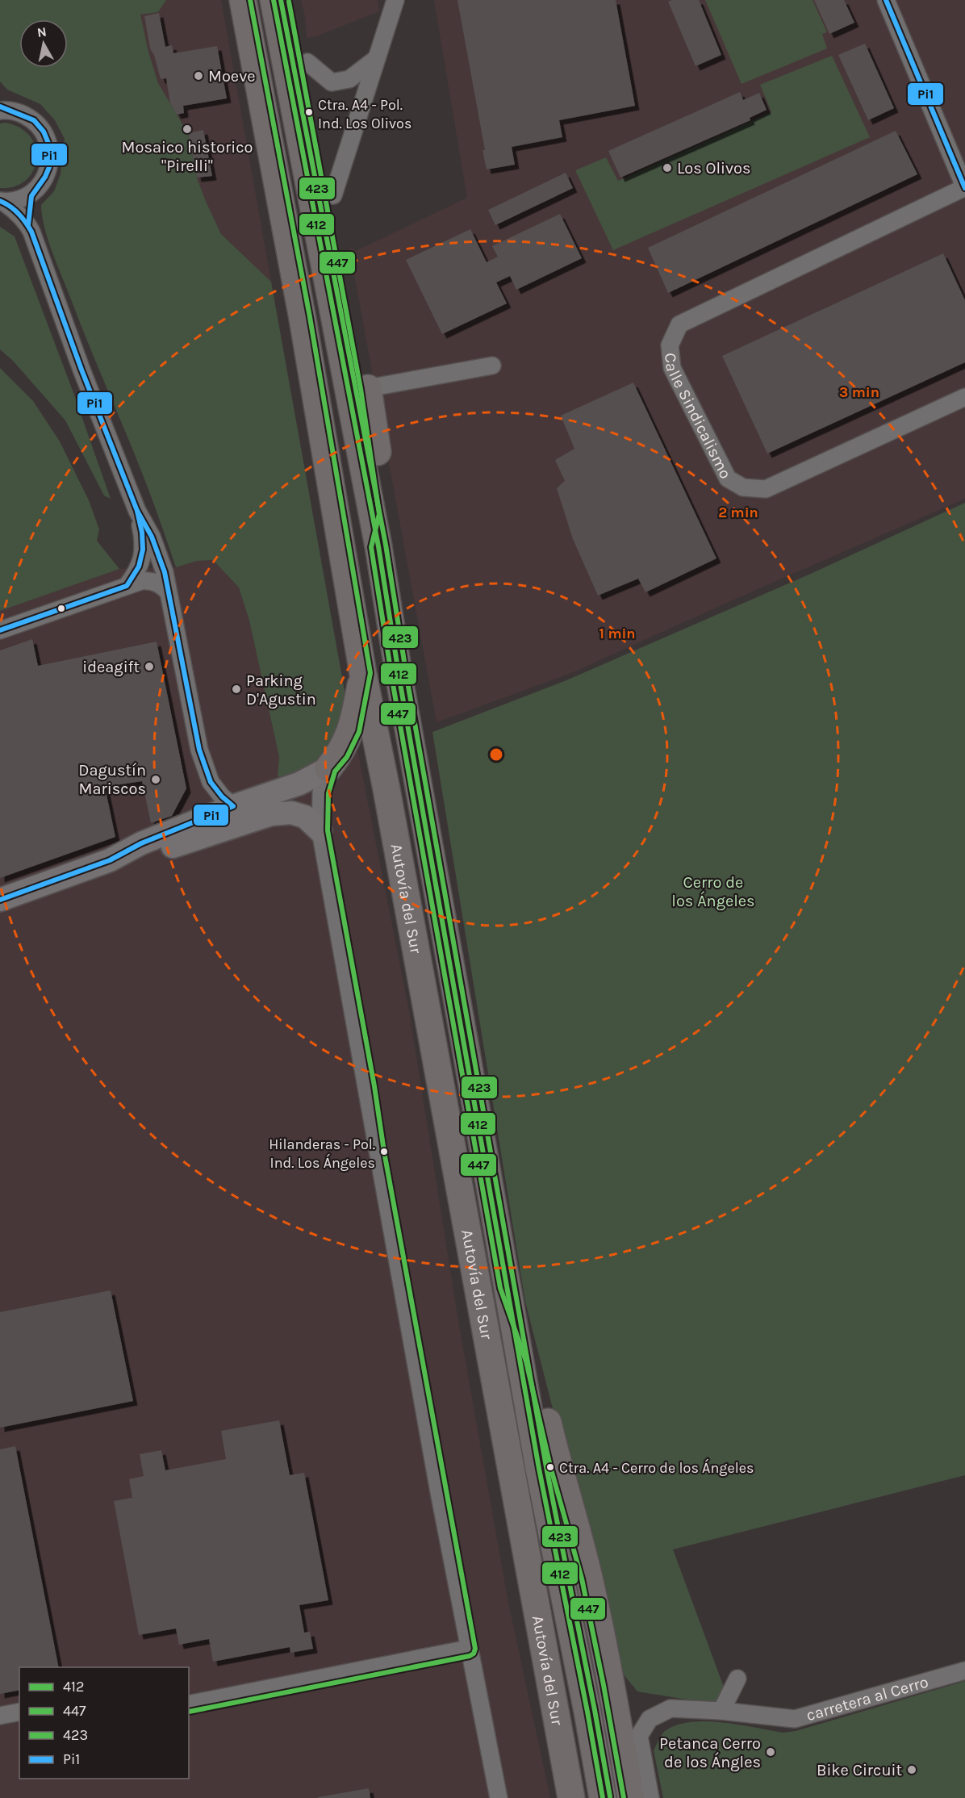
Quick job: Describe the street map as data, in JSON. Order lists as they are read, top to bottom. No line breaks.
{"streets":{"highway":["Autovía del Sur"],"street":["Calle Sindicalismo","carretera al Cerro"]},"parks":["Cerro de los Ángeles"],"places":["Moeve","Ctra. A4 - Pol. Ind. Los Olivos","Mosaico historico \"Pirelli\"","Los Olivos","ideagift","Parking D'Agustin","Dagustín Mariscos","Hilanderas - Pol. Ind. Los Ángeles","Ctra. A4 - Cerro de los Ángeles","Petanca Cerro de los Ángles","Bike Circuit"],"lines":["transit line 412","transit line 447","transit line 423","transit line Pi1"],"legend":["412","447","423","Pi1"],"north":"top","rings":["3 min","2 min","1 min"]}
